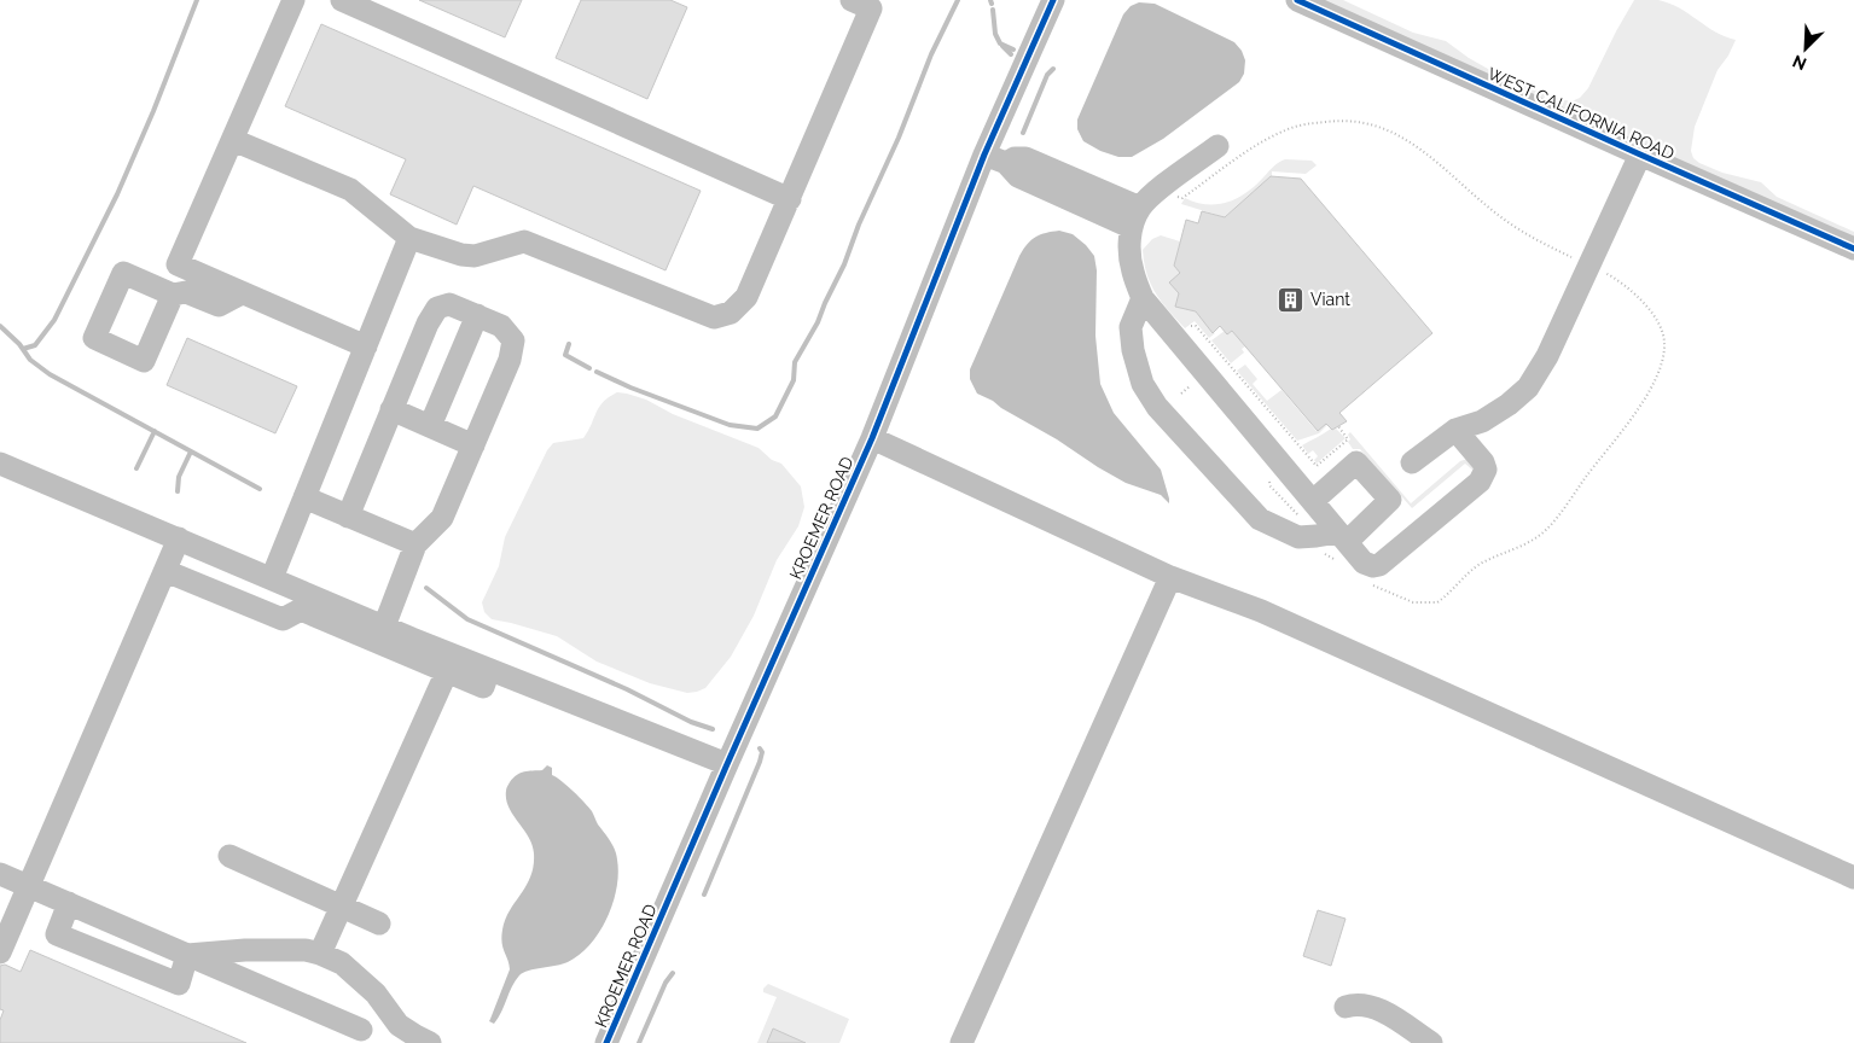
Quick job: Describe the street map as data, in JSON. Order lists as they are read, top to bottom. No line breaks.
{"streets":{"street":["WEST CALIFORNIA ROAD","KROEMER ROAD"]},"places":{"building":["Viant"]},"north":"bottom left"}
